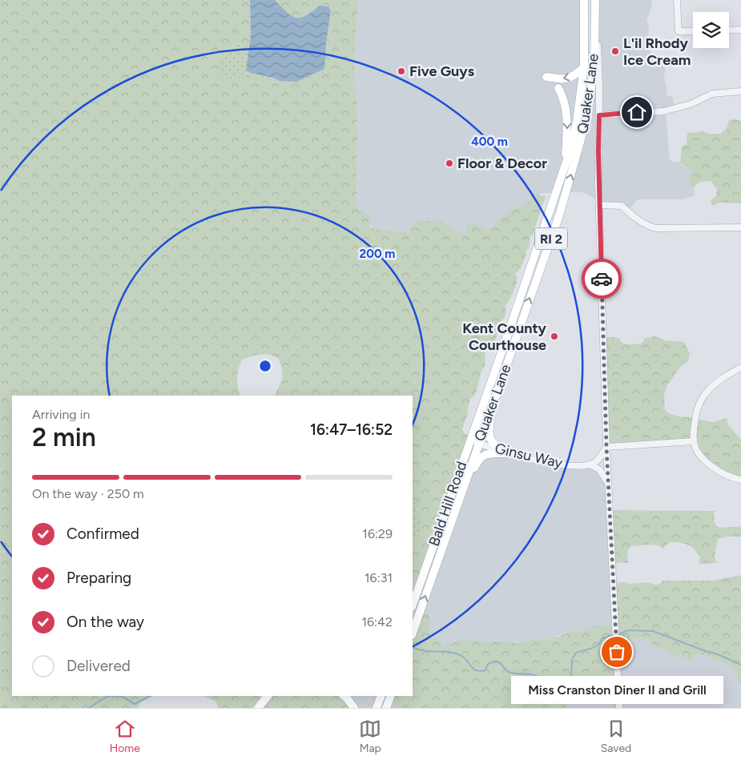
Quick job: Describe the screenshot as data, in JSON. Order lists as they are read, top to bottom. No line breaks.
{"streets":{"main road":["Quaker Lane","RI 2","Bald Hill Road"],"street":["Ginsu Way"]},"crossings":[["Quaker Lane","Ginsu Way"],["Quaker Lane","Bald Hill Road"],["Ginsu Way","Bald Hill Road"]],"places":["L'il Rhody Ice Cream","Five Guys","Floor & Decor","Kent County Courthouse","Miss Cranston Diner II and Grill"],"page":{"heading":["2 min","Arriving in","16:47–16:52"],"bar":"On the way · 250 m","list":[["Confirmed","16:29"],["Preparing","16:31"],["On the way","16:42"],"Delivered"],"bubble":"Miss Cranston Diner II and Grill","tabs":["Home","Map","Saved"]},"rings":["400 m","200 m"]}
